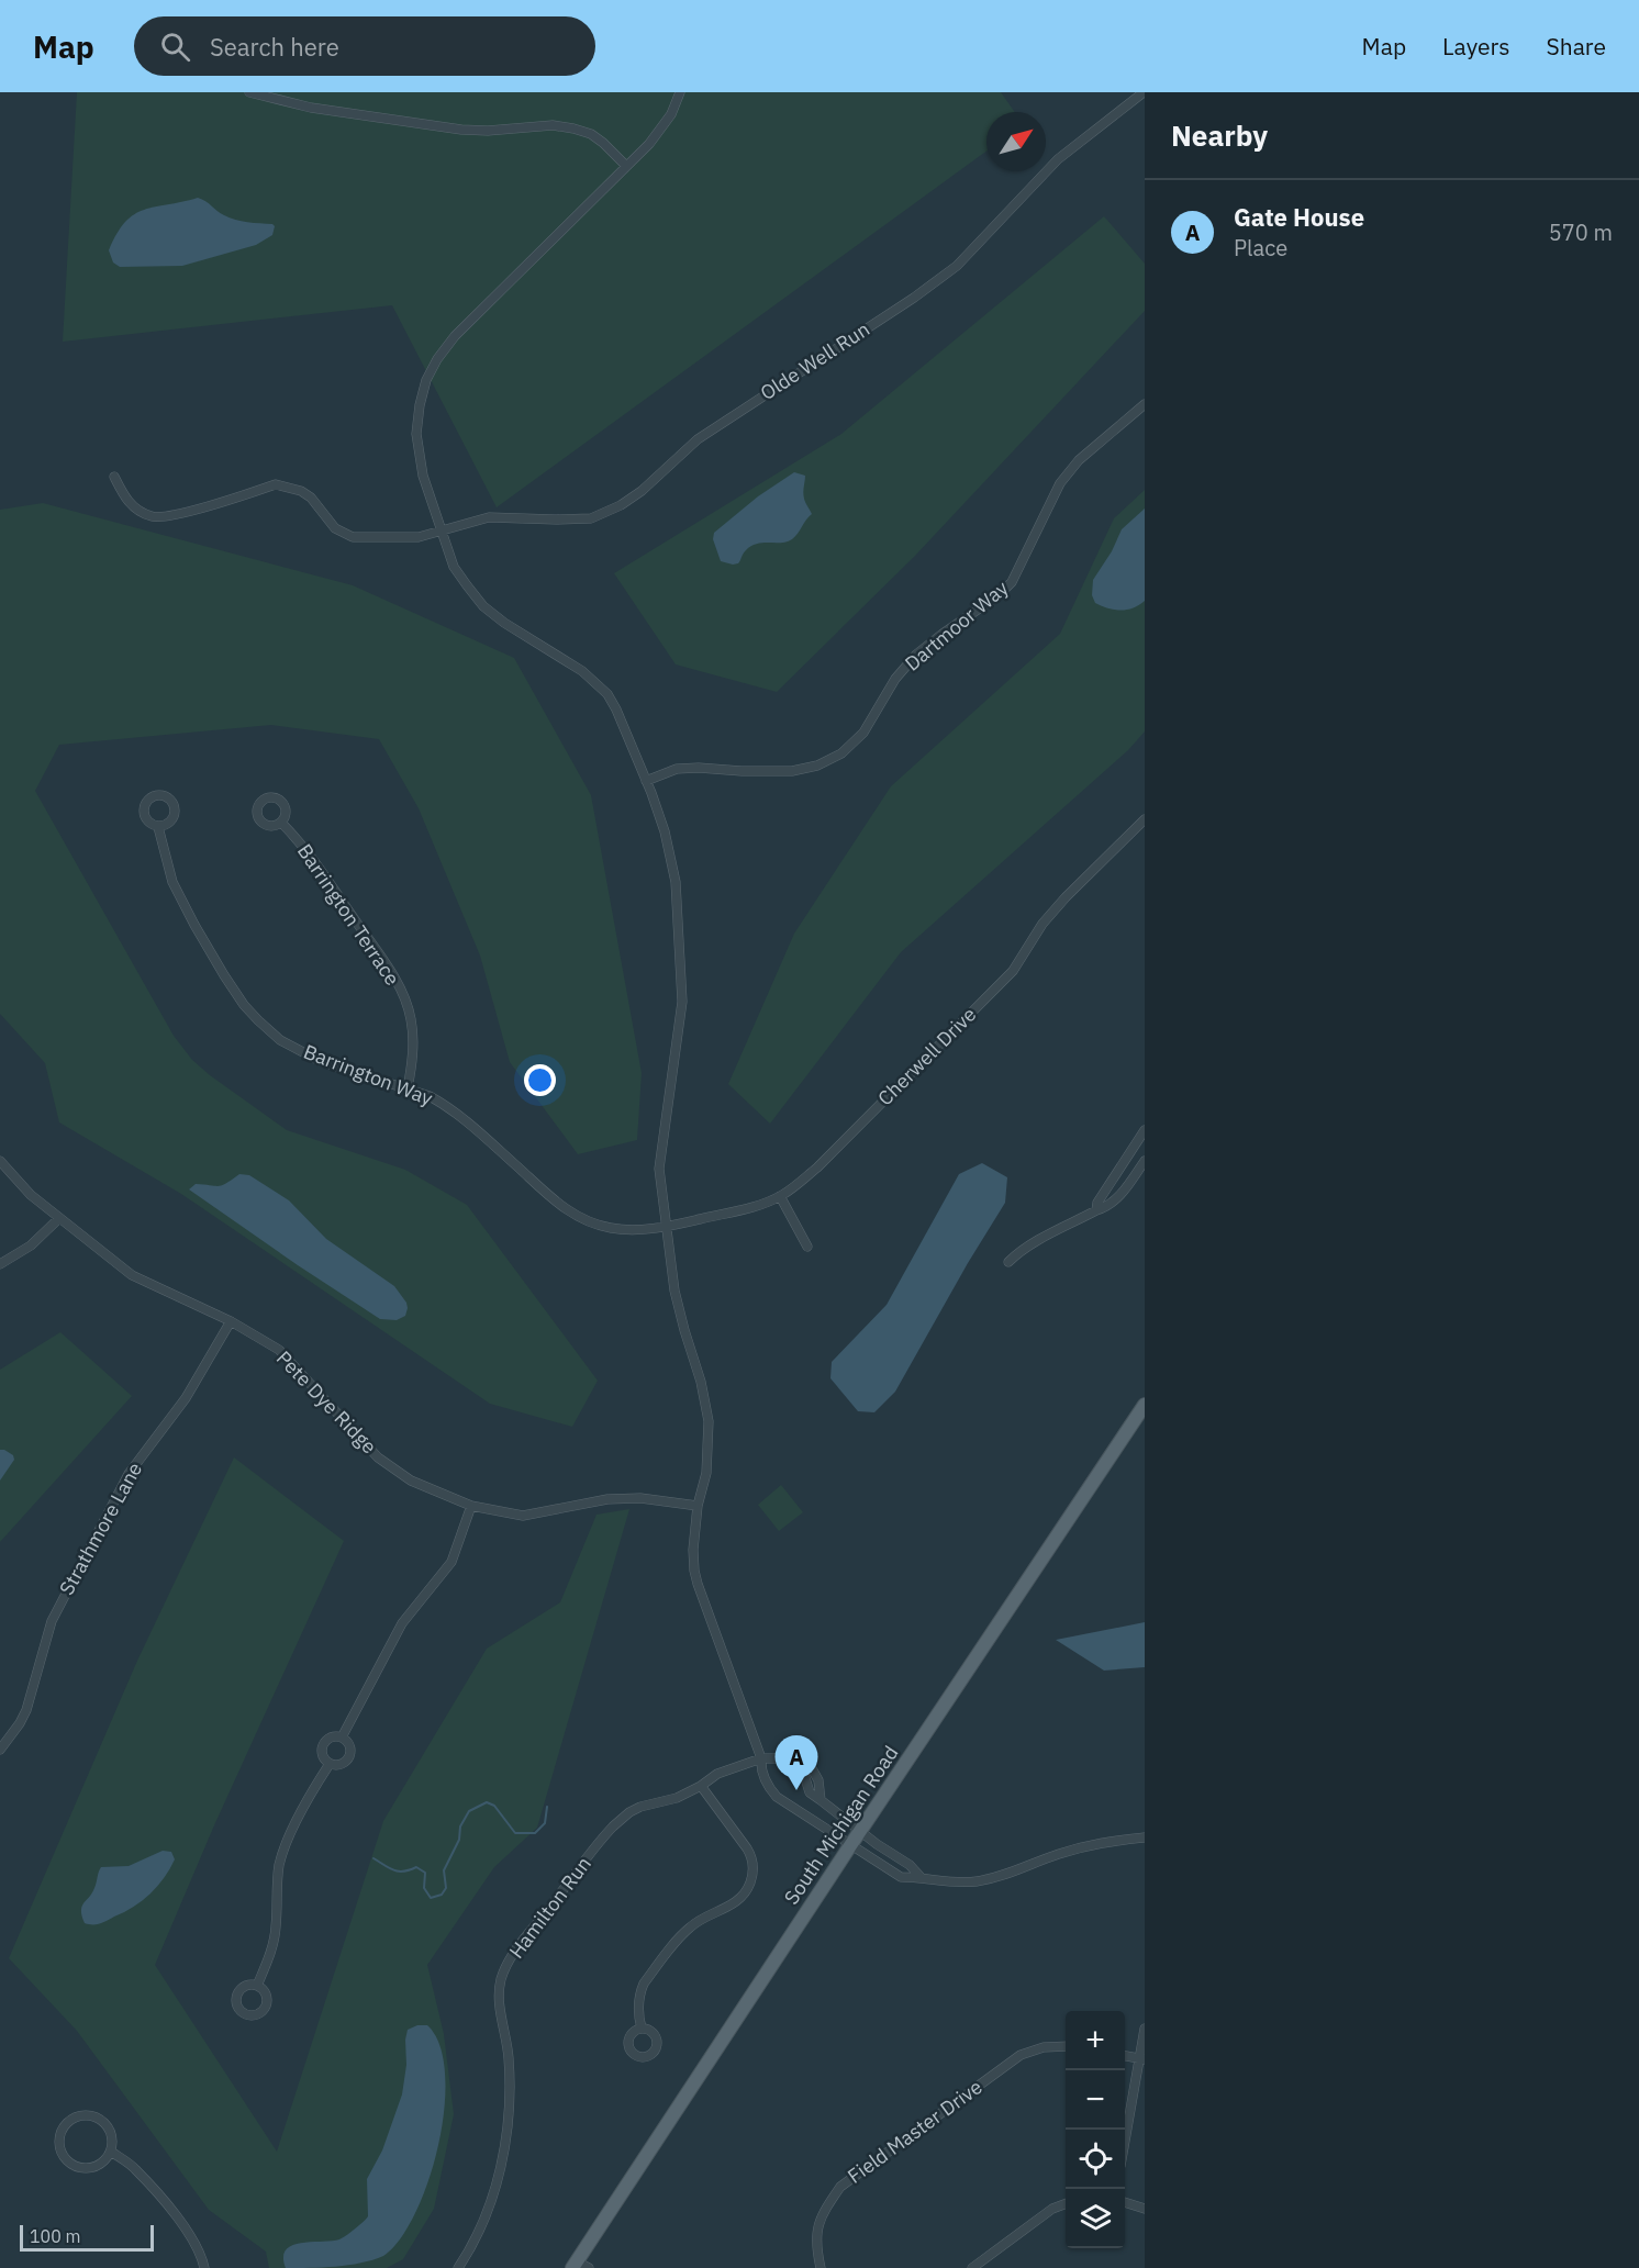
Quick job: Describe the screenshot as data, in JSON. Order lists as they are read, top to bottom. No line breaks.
{"streets":{"main road":["South Michigan Road"],"street":["Olde Well Run","Dartmoor Way","Barrington Terrace","Cherwell Drive","Barrington Way","Pete Dye Ridge","Strathmore Lane","Hamilton Run","Field Master Drive"]},"crossings":[["Barrington Terrace","Barrington Way"],["Cherwell Drive","Barrington Way"],["Pete Dye Ridge","Strathmore Lane"]],"scale_bar":"100 m","north":"top right","page":{"header":"Map","search":"Search here","nav":["Map","Layers","Share"],"heading":"Nearby","list":[{"mark":"A","name":"Gate House","note":"Place","value":"570 m"}],"pins":"A","map_buttons":["+","−"],"scale":"100 m"}}
